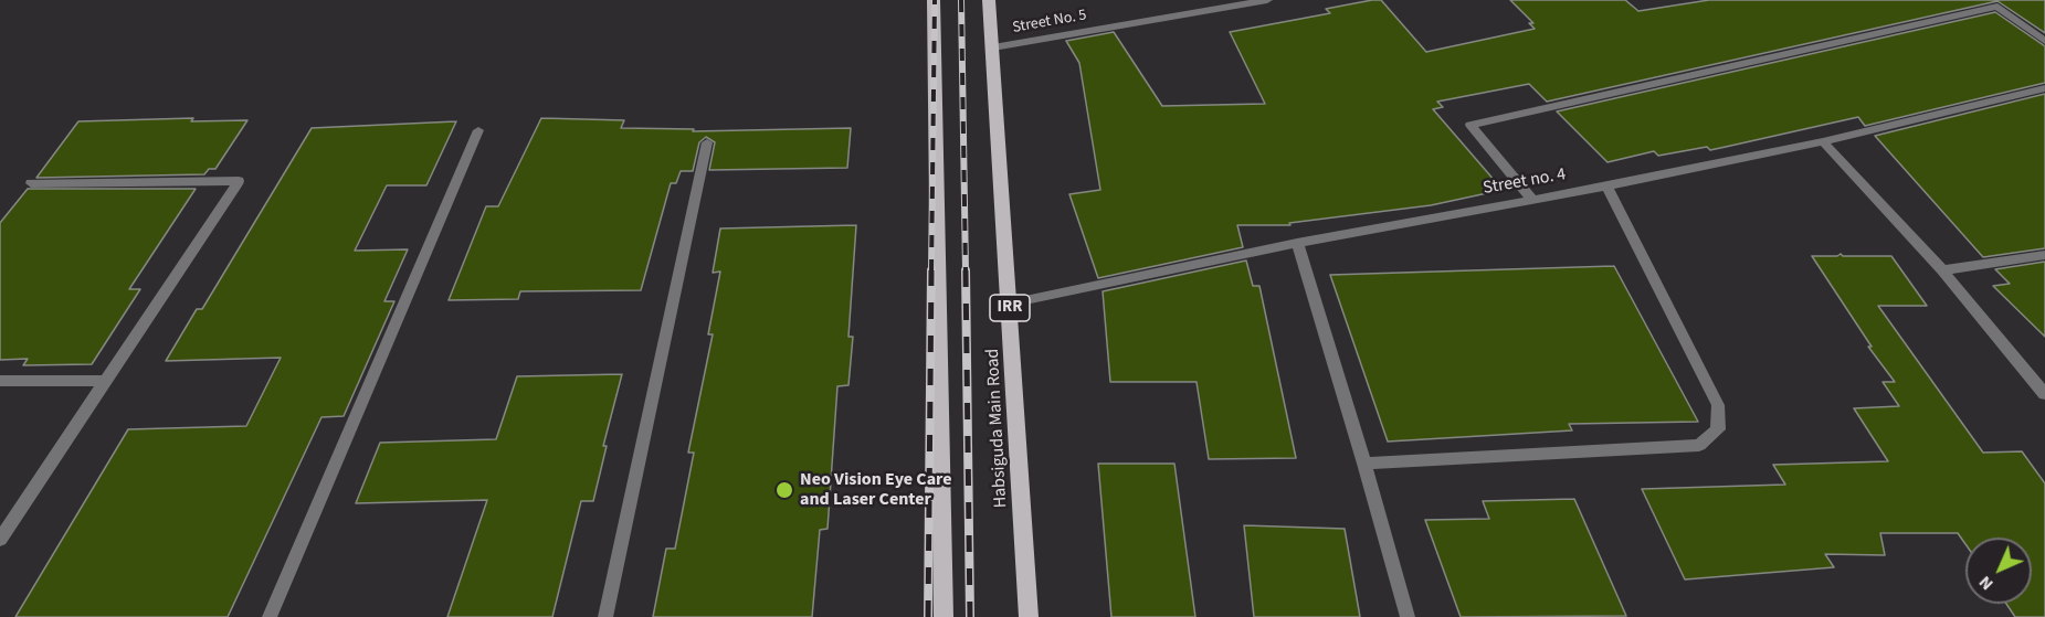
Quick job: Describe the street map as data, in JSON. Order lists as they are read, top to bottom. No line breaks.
{"streets":{"main road":["IRR","Habsiguda Main Road"],"street":["Street No. 5","Street no. 4"]},"crossings":[["Street No. 5","Habsiguda Main Road"],["Street no. 4","Habsiguda Main Road"]],"places":["Neo Vision Eye Care and Laser Center"],"north":"bottom left"}
